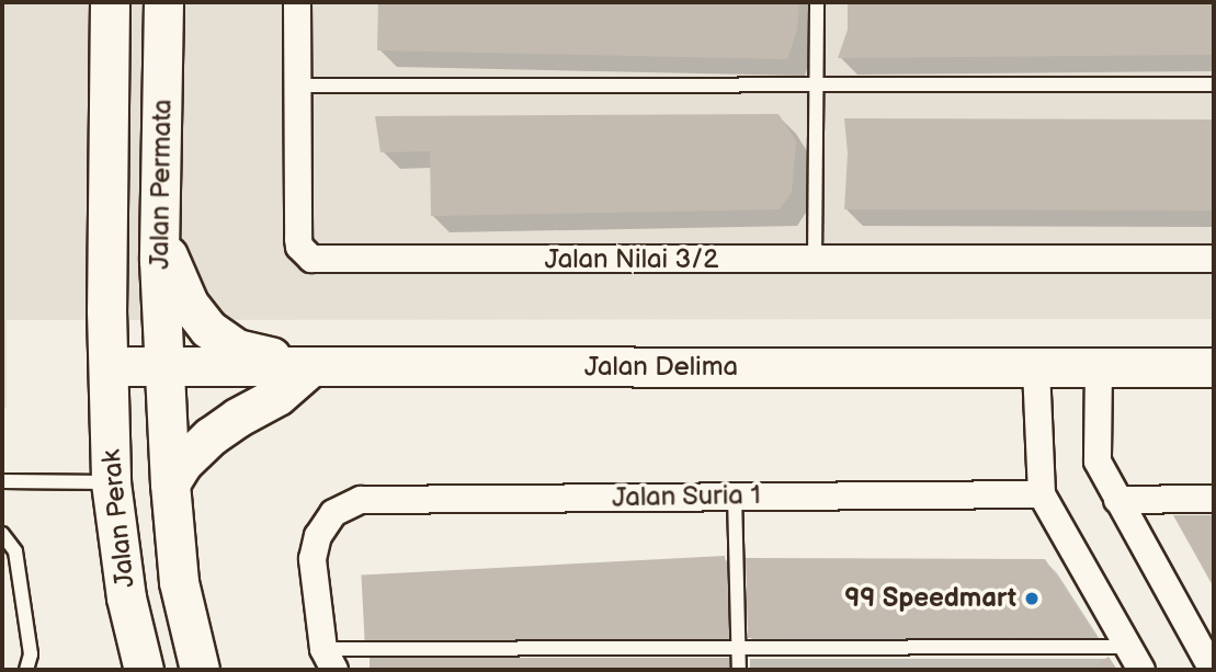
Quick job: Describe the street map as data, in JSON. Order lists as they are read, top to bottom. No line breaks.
{"streets":{"main road":["Jalan Permata","Jalan Delima","Jalan Perak"],"street":["Jalan Nilai 3/2","Jalan Suria 1"]},"crossings":[["Jalan Permata","Jalan Delima"],["Jalan Permata","Jalan Perak"],["Jalan Delima","Jalan Perak"]],"places":["99 Speedmart"]}
